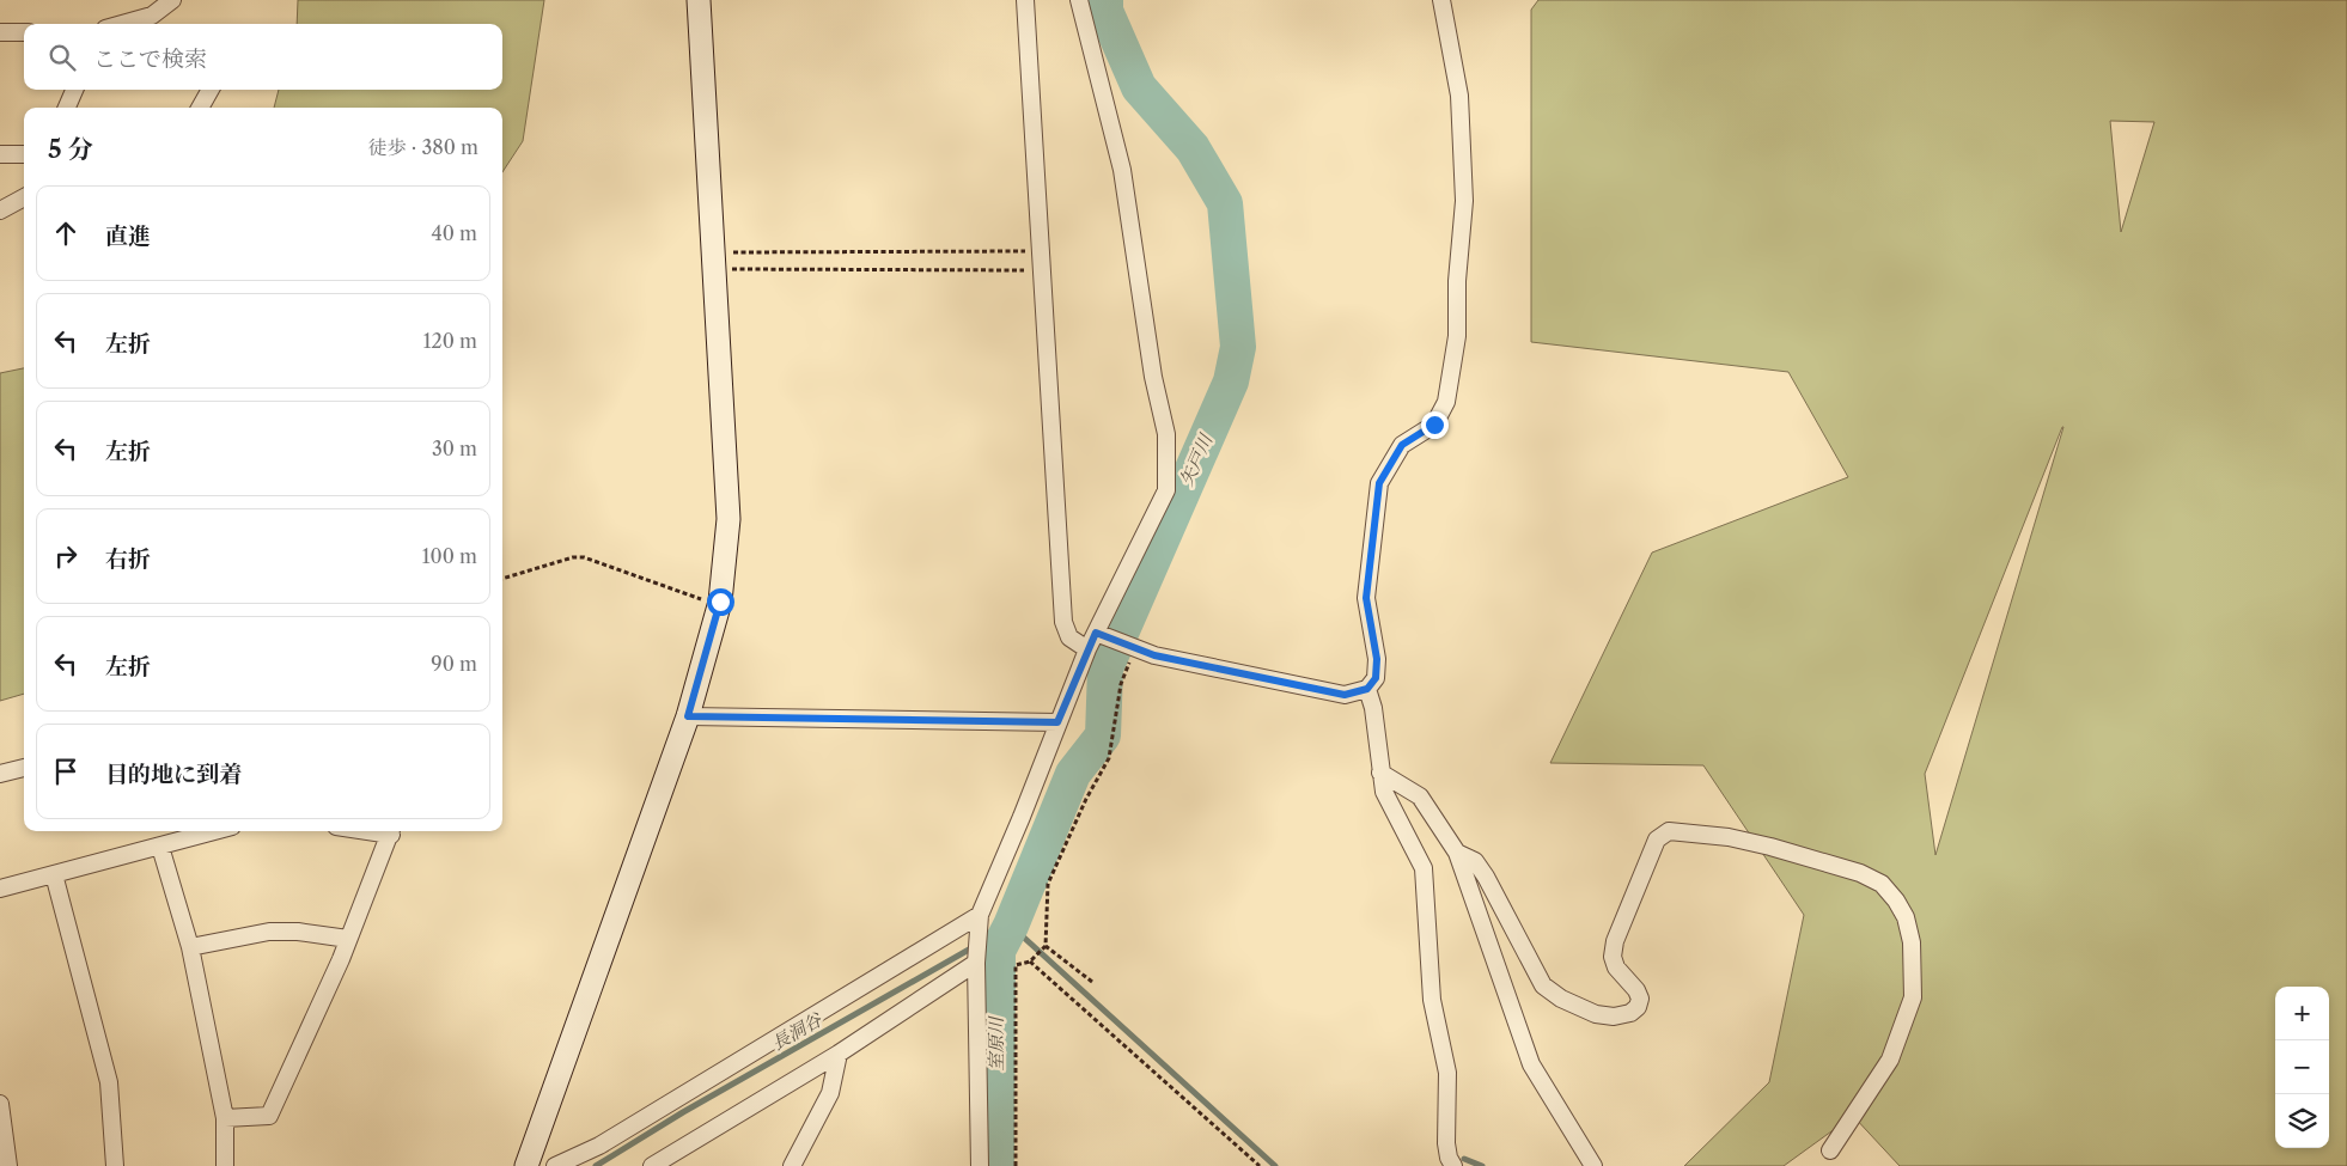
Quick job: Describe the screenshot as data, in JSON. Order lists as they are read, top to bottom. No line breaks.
{"water":["矢戸川","長洞谷","室原川"],"page":{"search":"ここで検索","heading":["5 分","徒歩 · 380 m"],"list":[["直進","40 m"],["左折","120 m"],["左折","30 m"],["右折","100 m"],["左折","90 m"],"目的地に到着"],"map_buttons":["+","−"]}}
